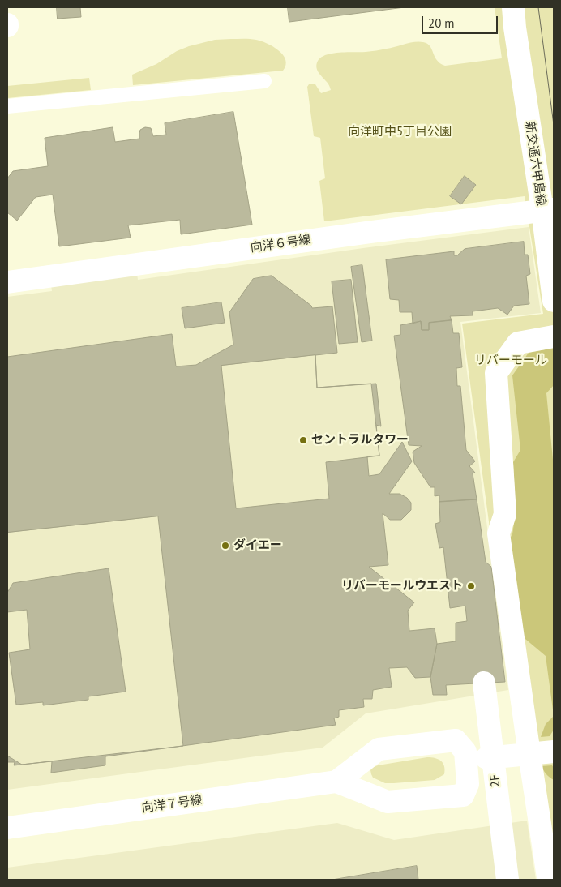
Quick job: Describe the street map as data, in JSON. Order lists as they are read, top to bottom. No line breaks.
{"streets":{"street":["新交通六甲島線","向洋６号線","2F","向洋７号線"]},"crossings":[["新交通六甲島線","向洋６号線"]],"parks":["向洋町中5丁目公園","リバーモール"],"places":["セントラルタワー","ダイエー","リバーモールウエスト"],"scale_bar":"20 m"}
